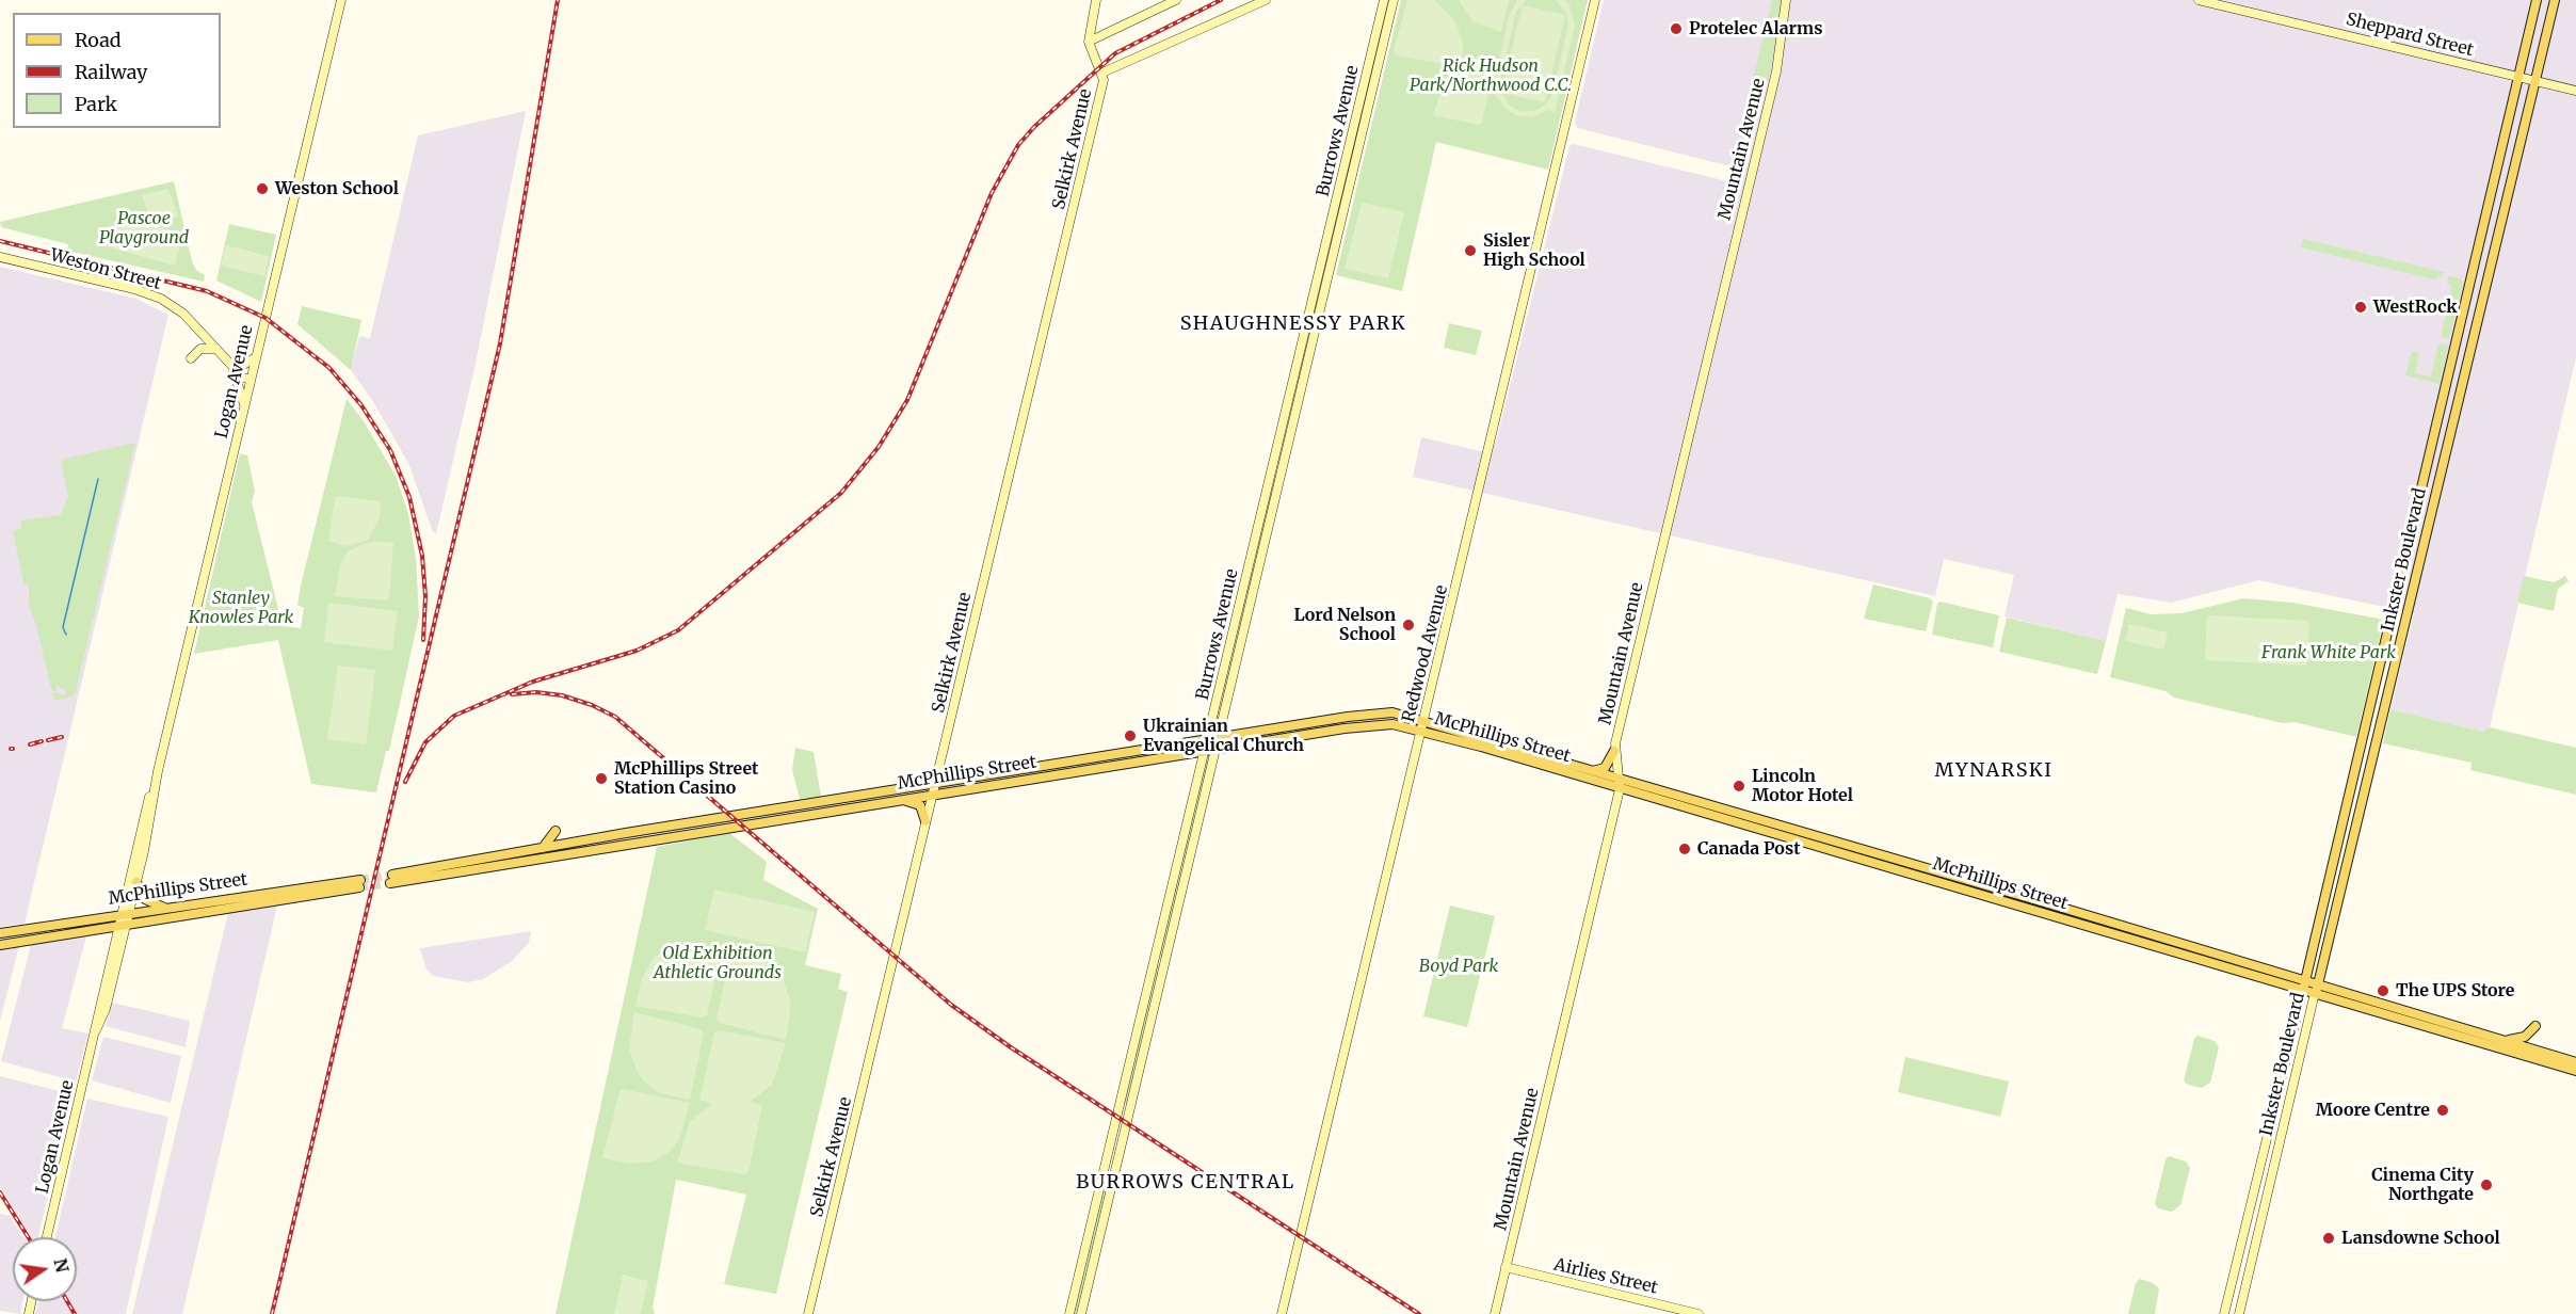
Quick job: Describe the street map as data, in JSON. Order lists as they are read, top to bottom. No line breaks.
{"streets":{"main road":["Inkster Boulevard","McPhillips Street"],"street":["Sheppard Street","Burrows Avenue","Selkirk Avenue","Mountain Avenue","Weston Street","Logan Avenue","Redwood Avenue","Airlies Street"]},"crossings":[["Sheppard Street","Inkster Boulevard"],["Burrows Avenue","McPhillips Street"],["Selkirk Avenue","McPhillips Street"],["Mountain Avenue","McPhillips Street"],["Mountain Avenue","Airlies Street"],["Weston Street","Logan Avenue"],["Logan Avenue","McPhillips Street"],["Inkster Boulevard","McPhillips Street"],["Redwood Avenue","McPhillips Street"]],"districts":["SHAUGHNESSY PARK","MYNARSKI","BURROWS CENTRAL"],"parks":["Rick Hudson Park/Northwood C.C.","Pascoe Playground","Stanley Knowles Park","Frank White Park","Old Exhibition Athletic Grounds","Boyd Park"],"places":["Protelec Alarms","Weston School","Sisler High School","WestRock","Lord Nelson School","Ukrainian Evangelical Church","McPhillips Street Station Casino","Lincoln Motor Hotel","Canada Post","The UPS Store","Moore Centre","Cinema City Northgate","Lansdowne School"],"legend":["Road","Railway","Park"],"north":"right"}
